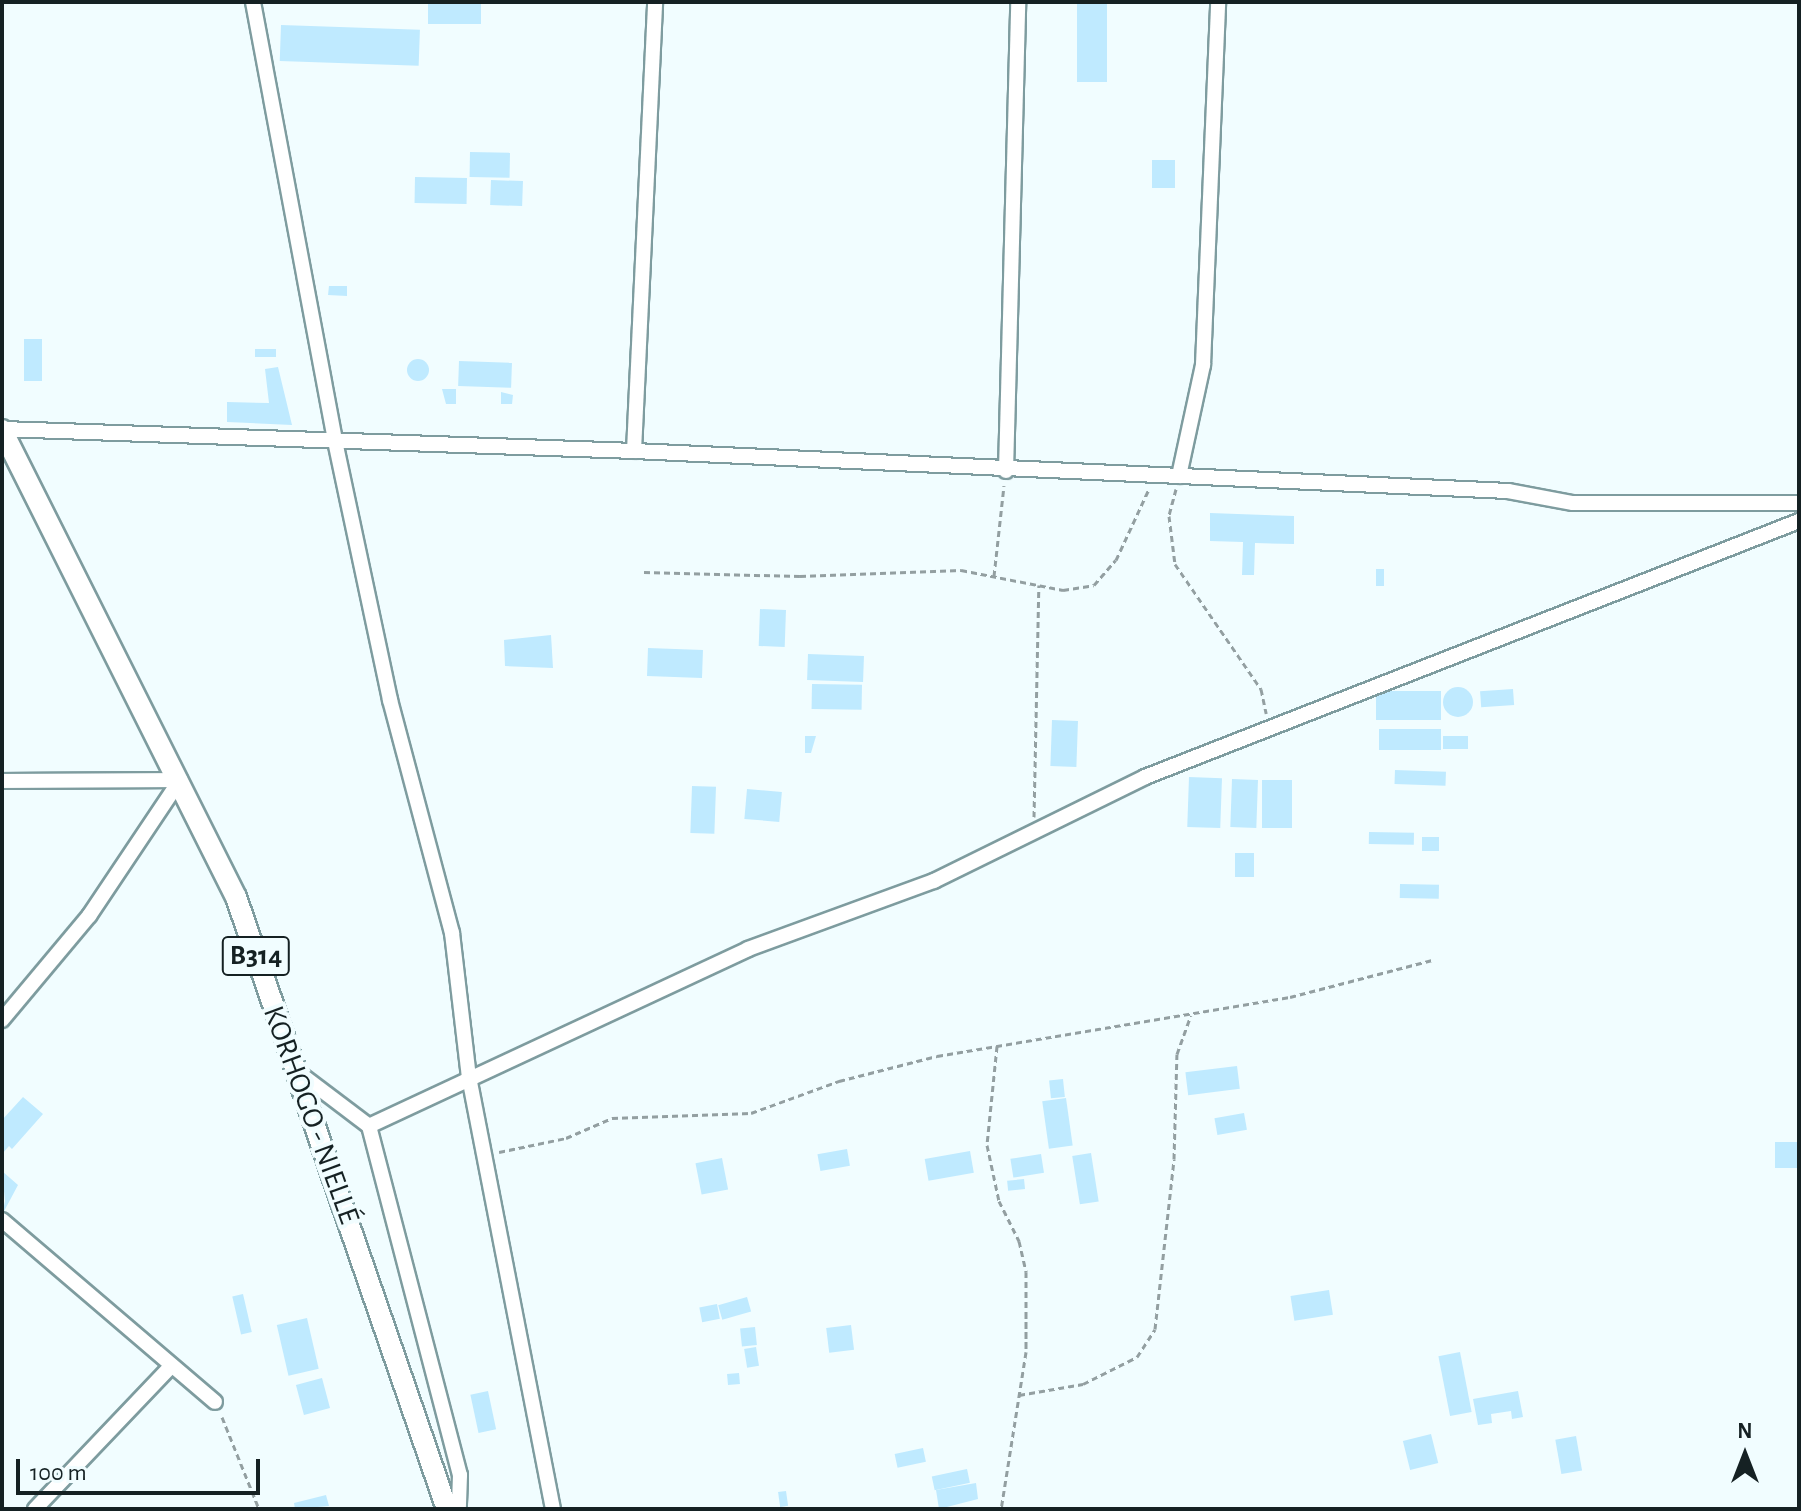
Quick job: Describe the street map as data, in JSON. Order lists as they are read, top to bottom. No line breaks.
{"streets":{"main road":["B314","KORHOGO - NIELLÉ"]},"scale_bar":"100 m","north":"top"}
